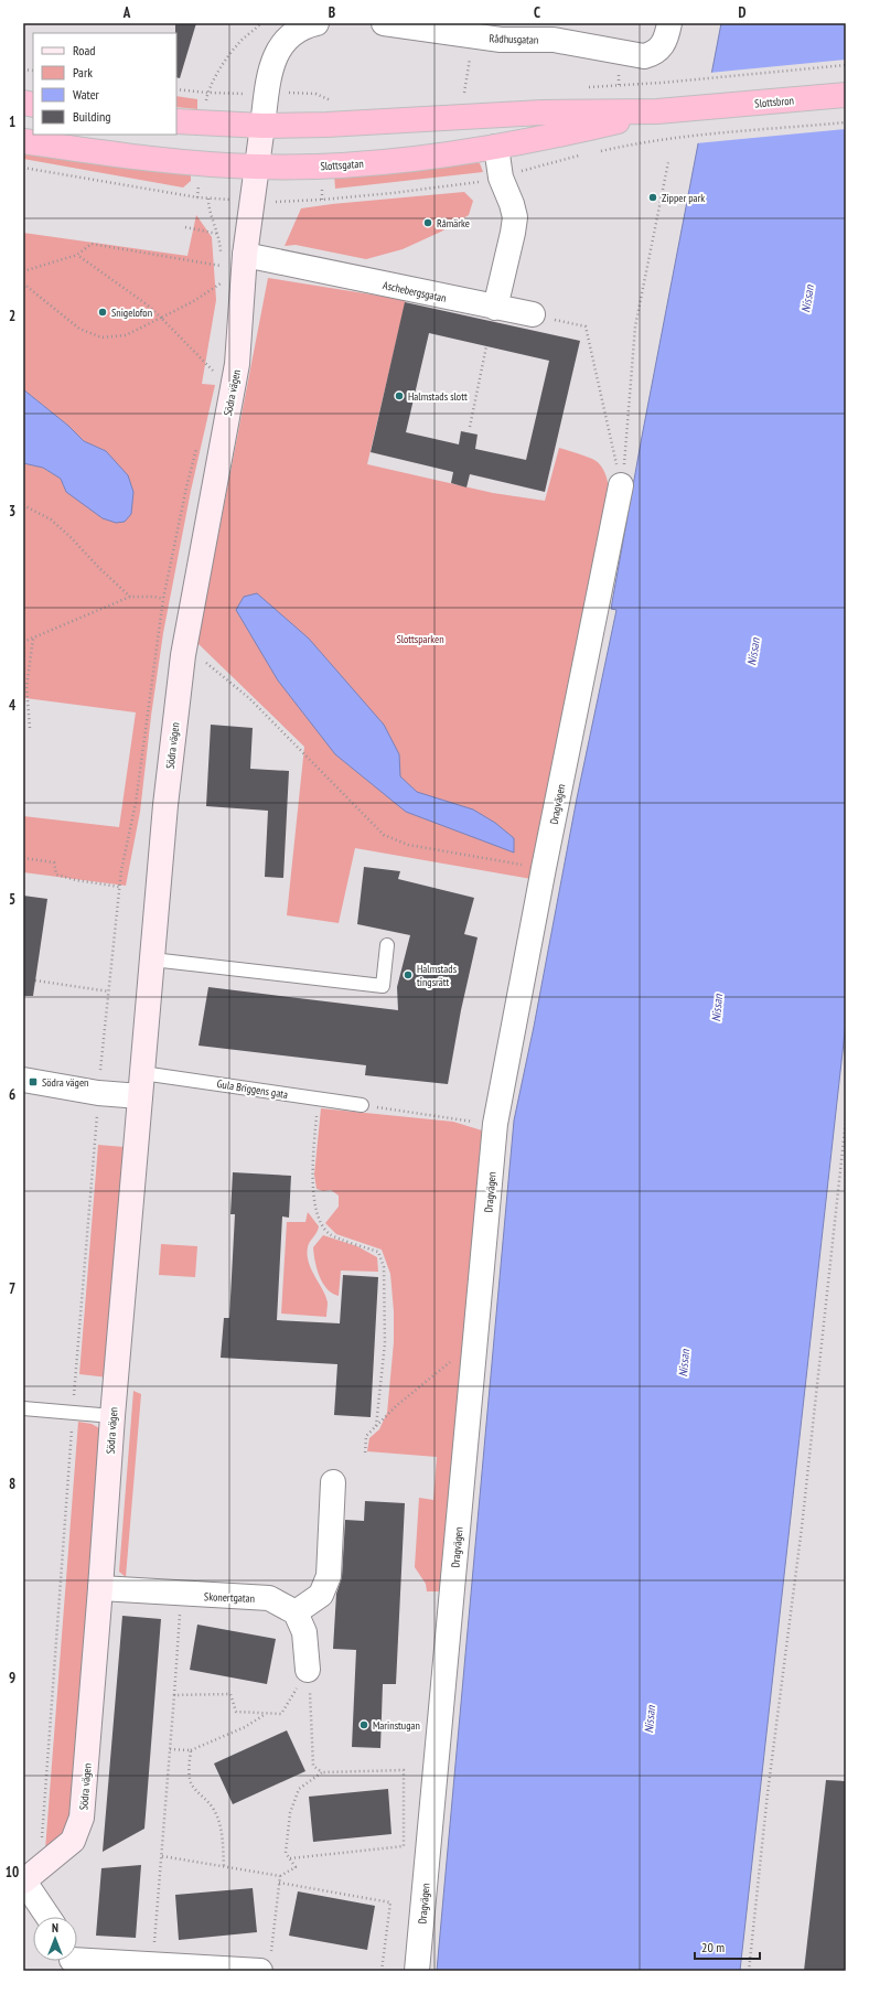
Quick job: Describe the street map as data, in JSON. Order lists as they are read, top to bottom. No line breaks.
{"streets":{"highway":["Slottsbron","Slottsgatan"],"street":["Rådhusgatan","Aschebergsgatan","Södra vägen","Dragvägen","Skonertgatan"],"lane":["Gula Briggens gata"]},"crossings":[["Slottsbron","Slottsgatan"],["Slottsgatan","Södra vägen"],["Aschebergsgatan","Södra vägen"],["Södra vägen","Gula Briggens gata"],["Södra vägen","Skonertgatan"]],"water":["Nissan"],"parks":["Slottsparken"],"places":{"other":["Zipper park","Råmärke","Snigelofon","Halmstads slott","Halmstads tingsrätt","Marinstugan"],"transit":["Södra vägen"]},"legend":["Road","Park","Water","Building"],"scale_bar":"20 m","north":"top","grid":{"columns":["A","B","C","D"],"rows":["1","2","3","4","5","6","7","8","9","10"]}}
